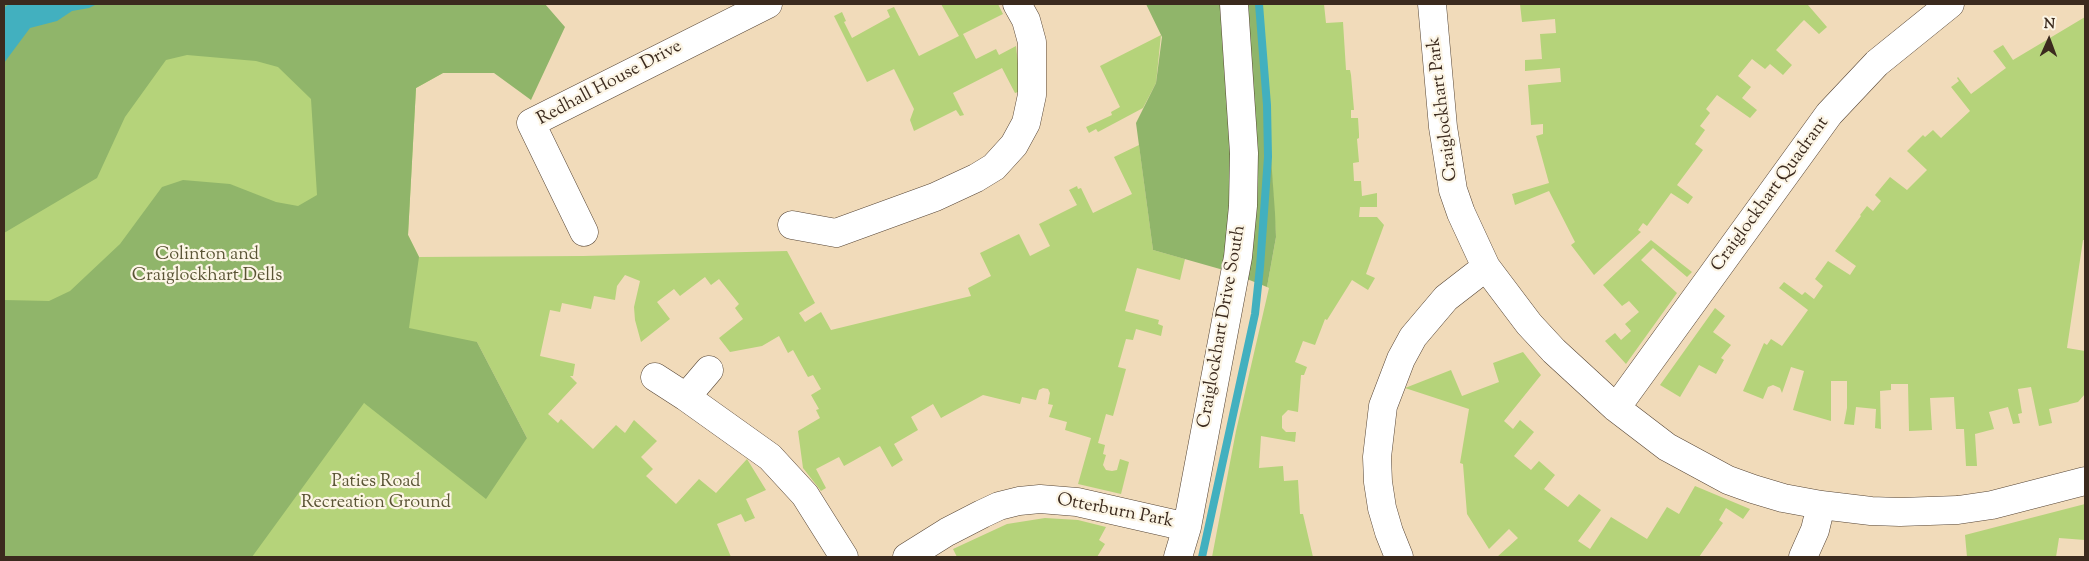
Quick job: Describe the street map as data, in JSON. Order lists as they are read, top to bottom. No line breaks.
{"streets":{"street":["Redhall House Drive","Craiglockhart Park","Craiglockhart Quadrant","Craiglockhart Drive South","Otterburn Park"]},"crossings":[["Craiglockhart Park","Craiglockhart Quadrant"],["Craiglockhart Drive South","Otterburn Park"]],"parks":["Colinton and Craiglockhart Dells","Paties Road Recreation Ground"],"north":"top"}
